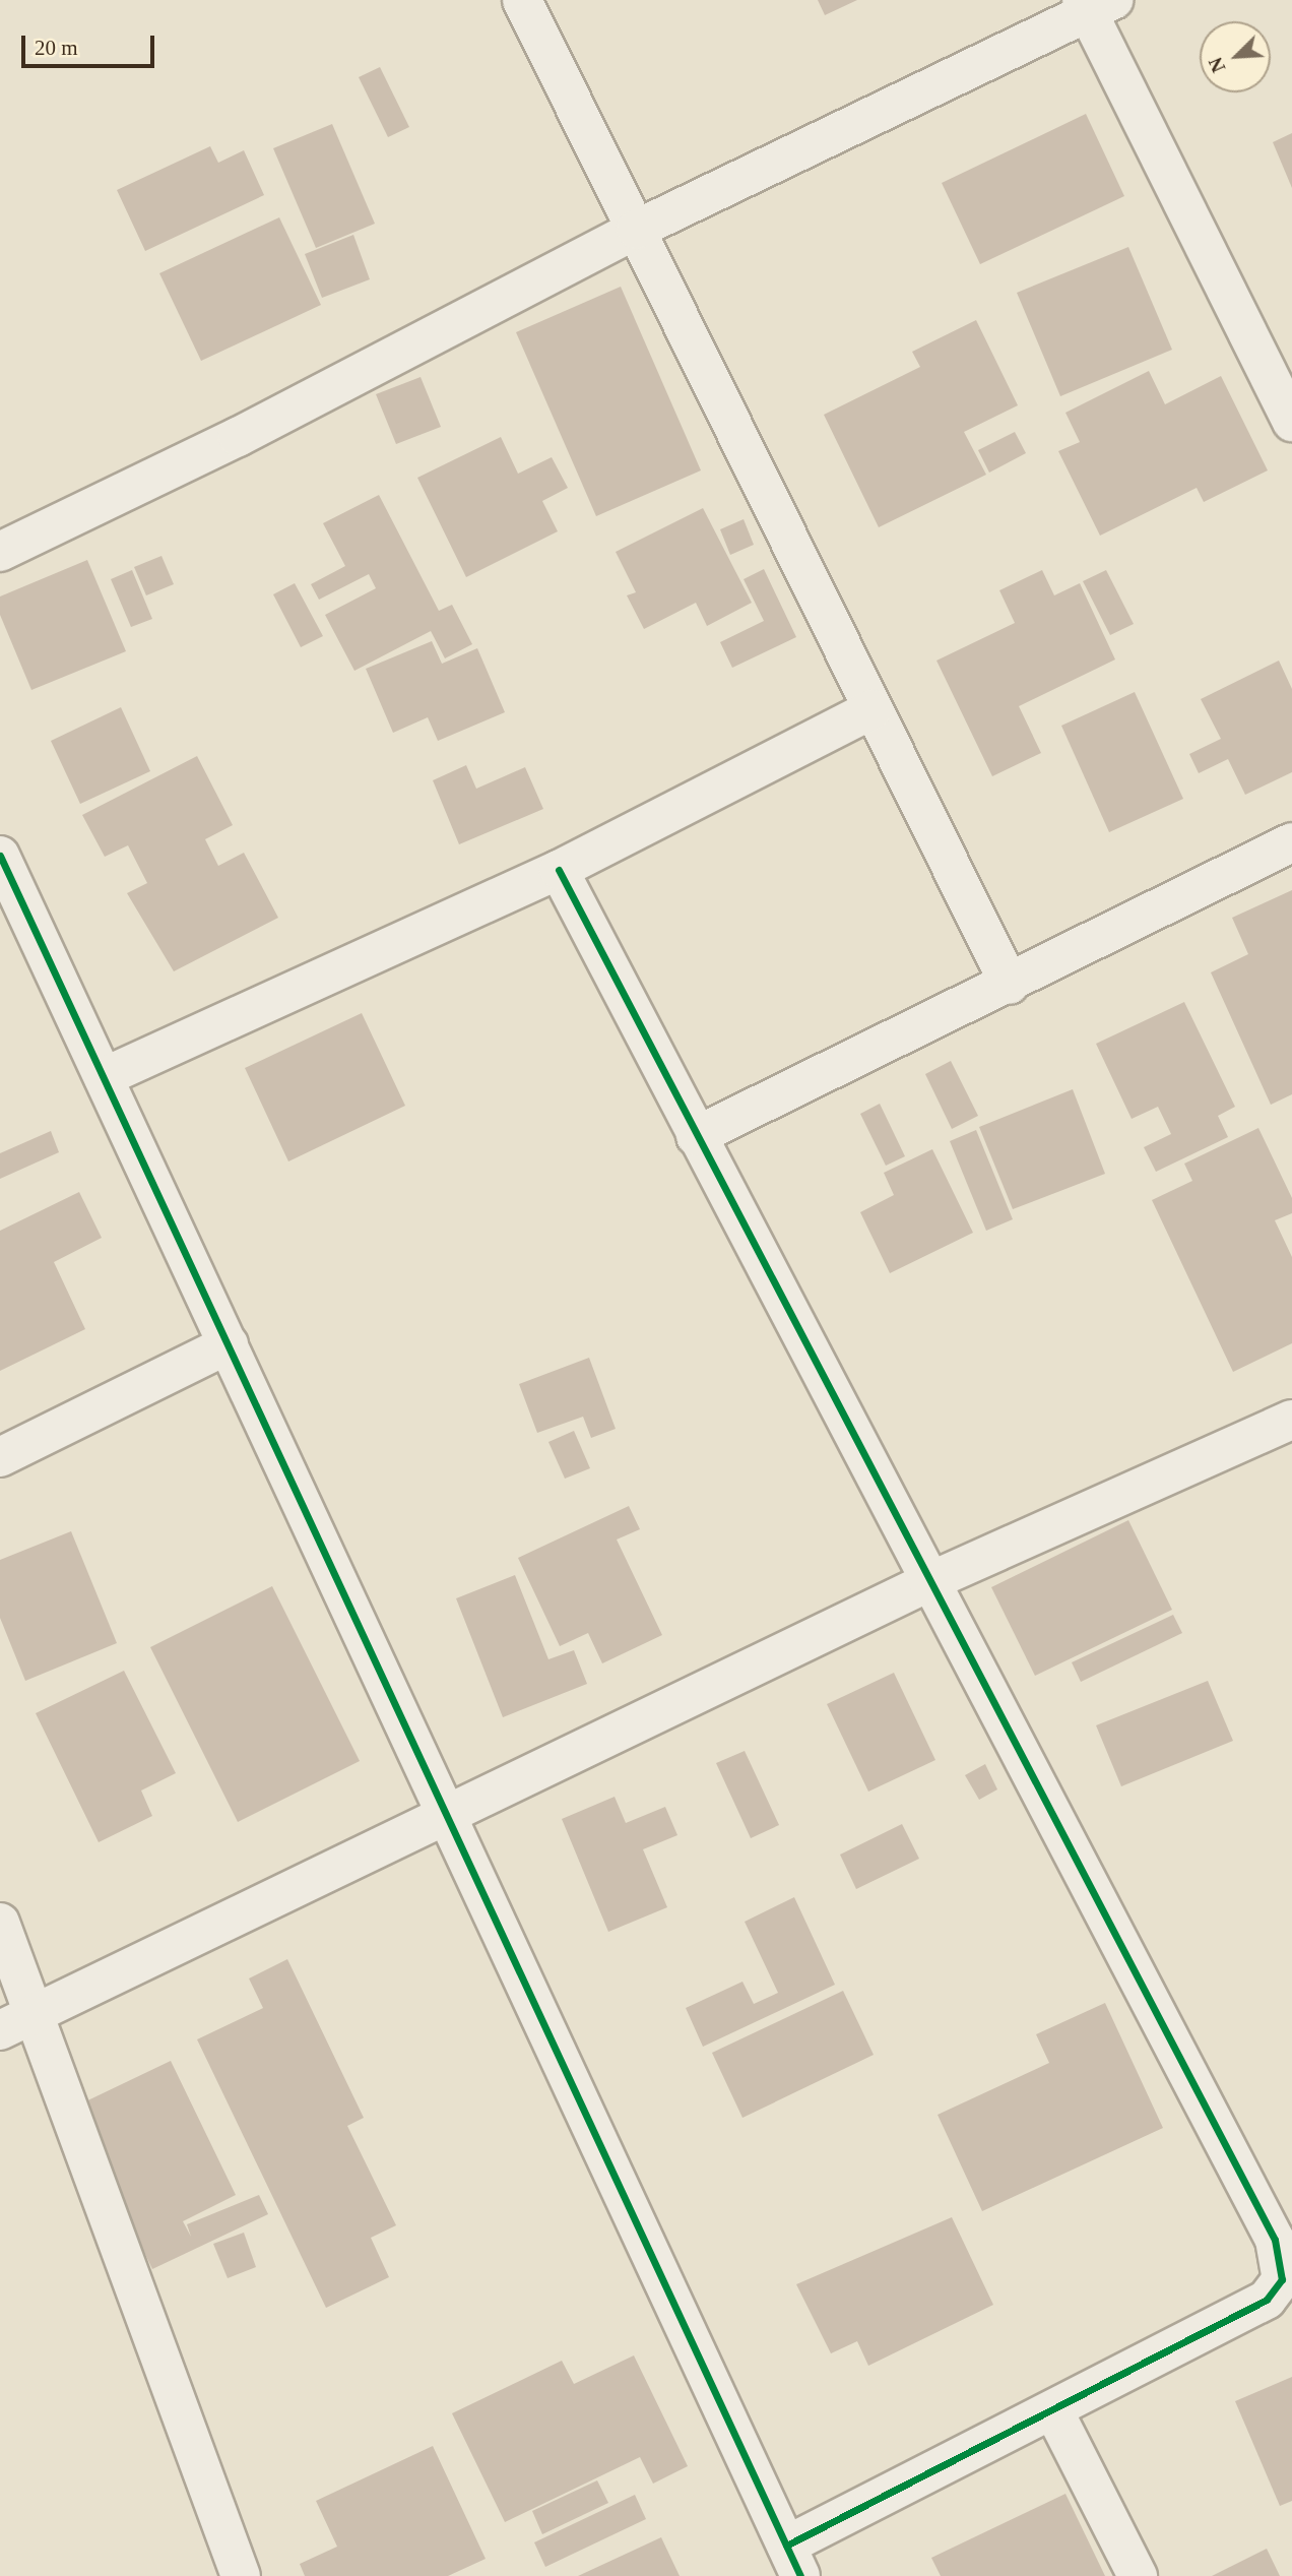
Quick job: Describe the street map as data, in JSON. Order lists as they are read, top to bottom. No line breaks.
{"scale_bar":"20 m","north":"bottom left"}
